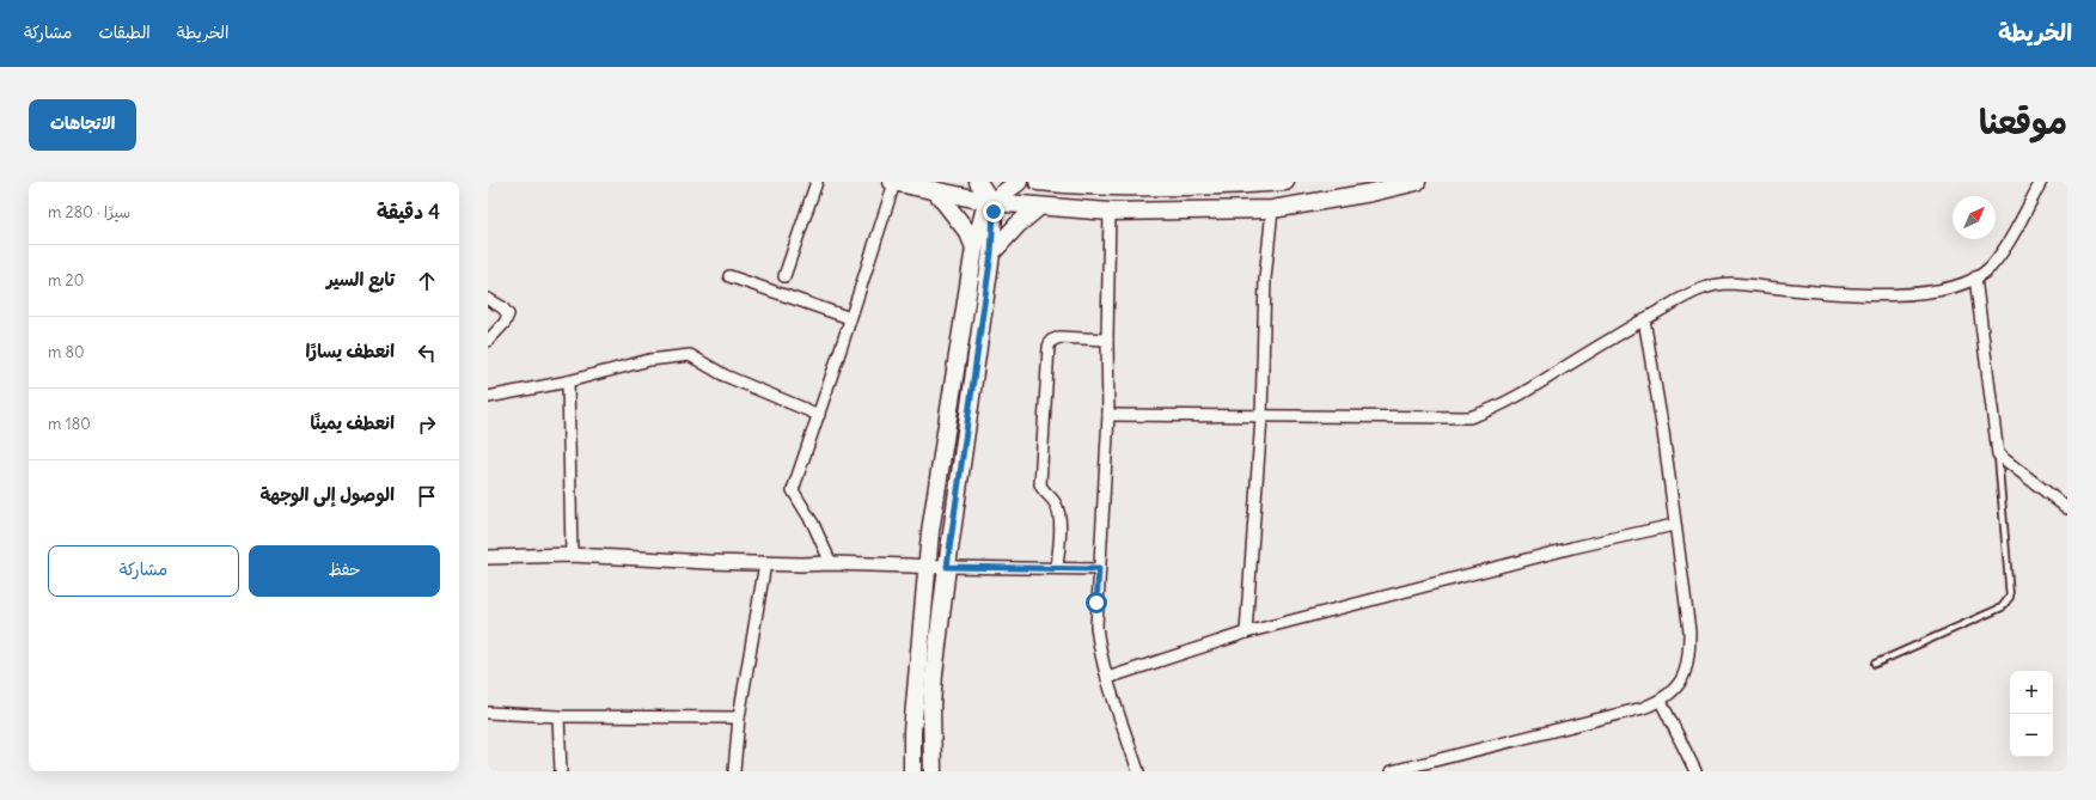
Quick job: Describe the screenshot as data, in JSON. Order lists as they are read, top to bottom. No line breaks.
{"north":"top right","page":{"header":"الخريطة","nav":["الخريطة","الطبقات","مشاركة"],"title":"موقعنا","buttons":["الاتجاهات",["حفظ","مشاركة"]],"heading":["4 دقيقة","سيرًا · 280 m"],"list":[["تابع السير","20 m"],["انعطف يسارًا","80 m"],["انعطف يمينًا","180 m"],"الوصول إلى الوجهة"],"map_buttons":["+","−"]}}
